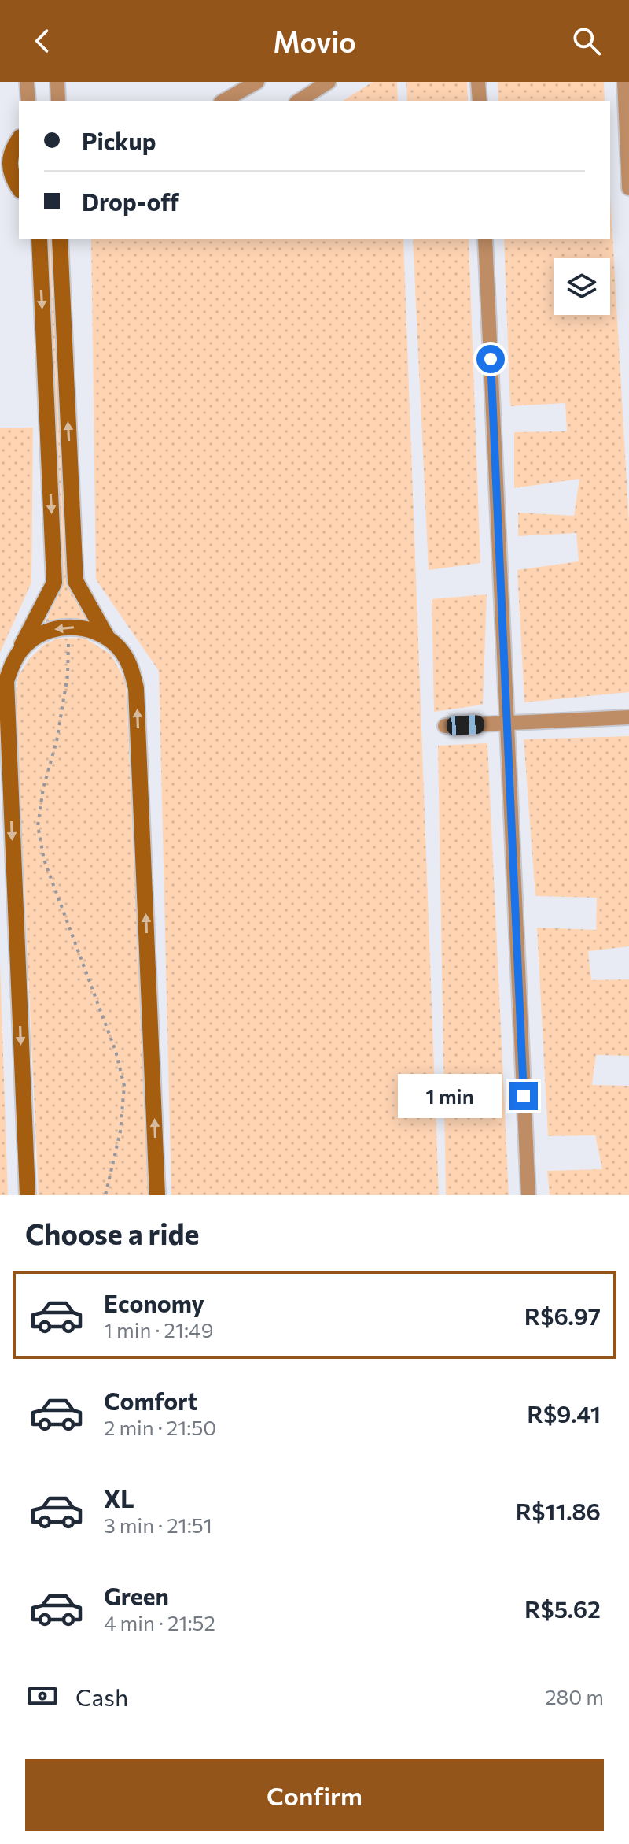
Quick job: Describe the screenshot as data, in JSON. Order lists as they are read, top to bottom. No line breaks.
{"page":{"header":"Movio","banner":["Pickup","Drop-off"],"bubble":"1 min","heading":"Choose a ride","list":[{"name":"Economy","note":"1 min · 21:49","value":"R$6.97"},{"name":"Comfort","note":"2 min · 21:50","value":"R$9.41"},{"name":"XL","note":"3 min · 21:51","value":"R$11.86"},{"name":"Green","note":"4 min · 21:52","value":"R$5.62"}],"pay":["Cash","280 m"],"buttons":"Confirm"}}
